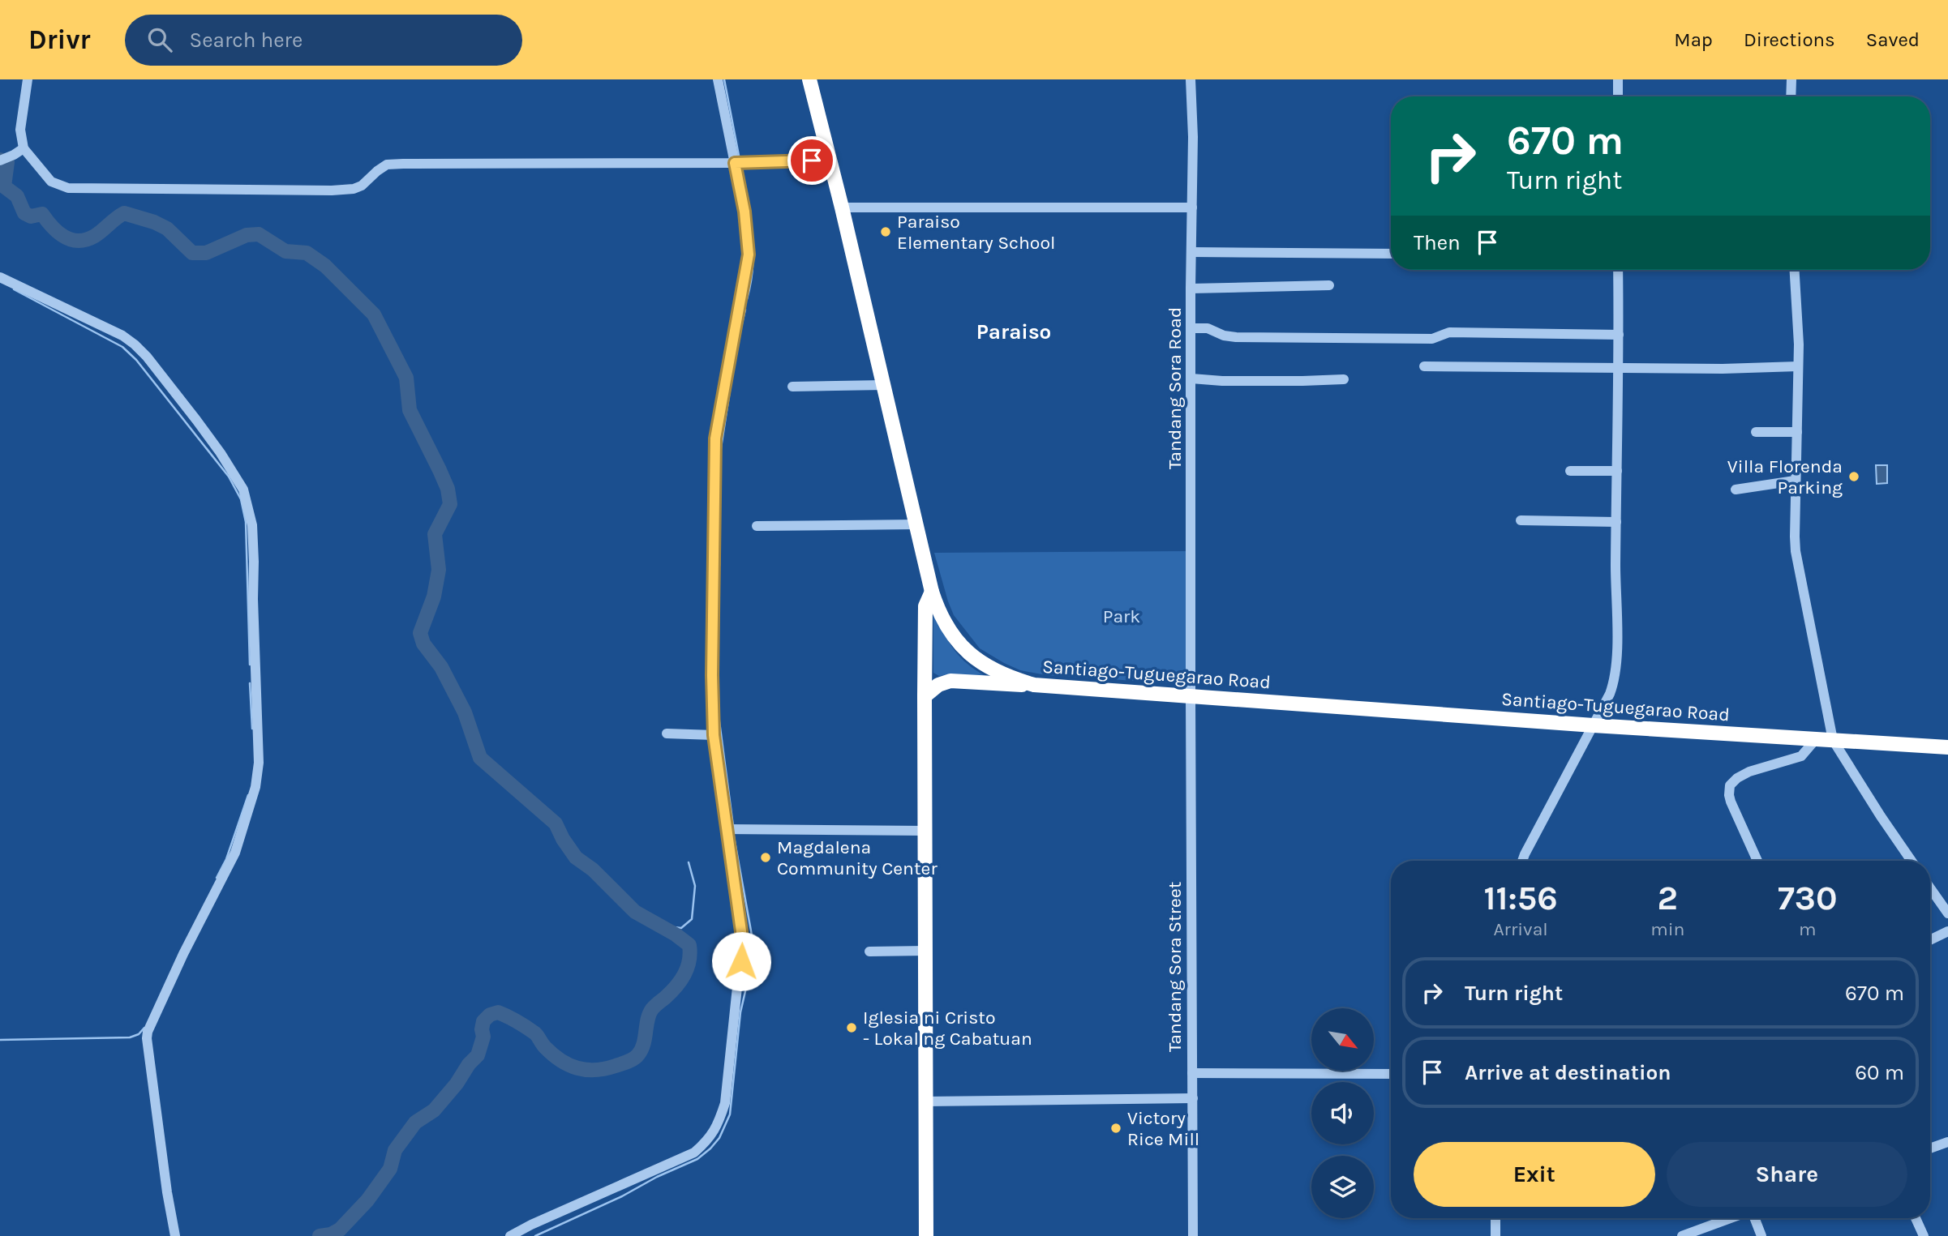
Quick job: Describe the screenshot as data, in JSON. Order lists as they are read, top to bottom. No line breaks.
{"streets":{"highway":["Santiago-Tuguegarao Road"],"street":["Tandang Sora Road","Tandang Sora Street"]},"crossings":[["Tandang Sora Road","Santiago-Tuguegarao Road"],["Tandang Sora Road","Tandang Sora Street"],["Santiago-Tuguegarao Road","Tandang Sora Street"]],"districts":["Paraiso"],"parks":["Park"],"places":["Paraiso Elementary School","Villa Florenda Parking","Magdalena Community Center","Iglesia ni Cristo - Lokal ng Cabatuan","Victory Rice Mill"],"north":"bottom right","page":{"header":"Drivr","search":"Search here","nav":["Map","Directions","Saved"],"turn":["670 m","Turn right"],"then":"Then","eta":["11:56","Arrival","2","min","730","m"],"list":[{"name":"Turn right","value":"670 m"},{"name":"Arrive at destination","value":"60 m"}],"buttons":["Exit","Share"]}}
